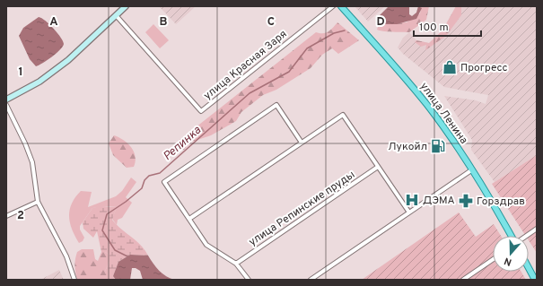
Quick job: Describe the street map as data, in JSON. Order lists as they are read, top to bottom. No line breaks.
{"streets":{"main road":["улица Ленина"],"street":["улица Красная Заря","улица Репинские пруды"]},"water":["Репинка"],"places":{"shop":["Прогресс"],"fuel station":["Лукойл"],"hospital":["ДЭМА"],"pharmacy":["Горздрав"]},"scale_bar":"100 m","north":"bottom","grid":{"columns":["A","B","C","D"],"rows":["1","2"]}}
